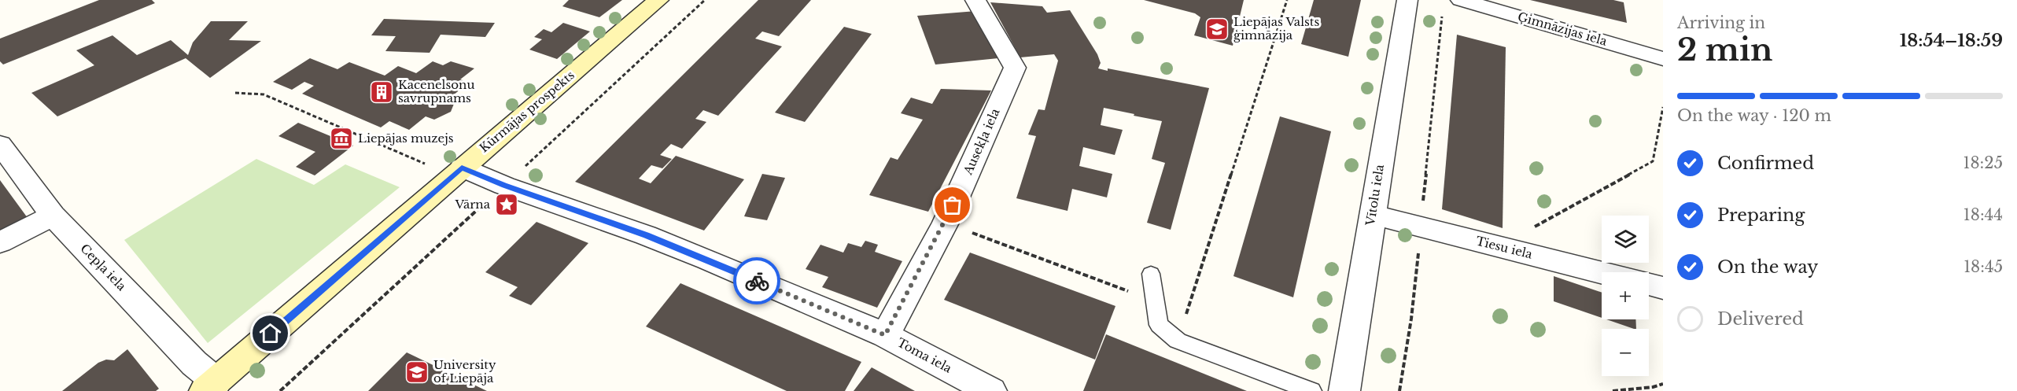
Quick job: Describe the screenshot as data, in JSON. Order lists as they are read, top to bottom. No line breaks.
{"streets":{"main road":["Kūrmājas prospekts"],"street":["Ģimnāzijas iela","Ausekļa iela","Vītolu iela","Tiesu iela","Cepļa iela","Toma iela"]},"crossings":[["Kūrmājas prospekts","Cepļa iela"],["Kūrmājas prospekts","Toma iela"],["Ausekļa iela","Toma iela"],["Vītolu iela","Tiesu iela"]],"places":{"school or university":["Liepājas Valsts ģimnāzija","University of Liepāja"],"building":["Kacenelsonu savrupnams"],"museum":["Liepājas muzejs"],"place":["Vārna"]},"page":{"heading":["2 min","Arriving in","18:54–18:59"],"bar":"On the way · 120 m","list":[["Confirmed","18:25"],["Preparing","18:44"],["On the way","18:45"],"Delivered"],"map_buttons":["+","−"]}}
